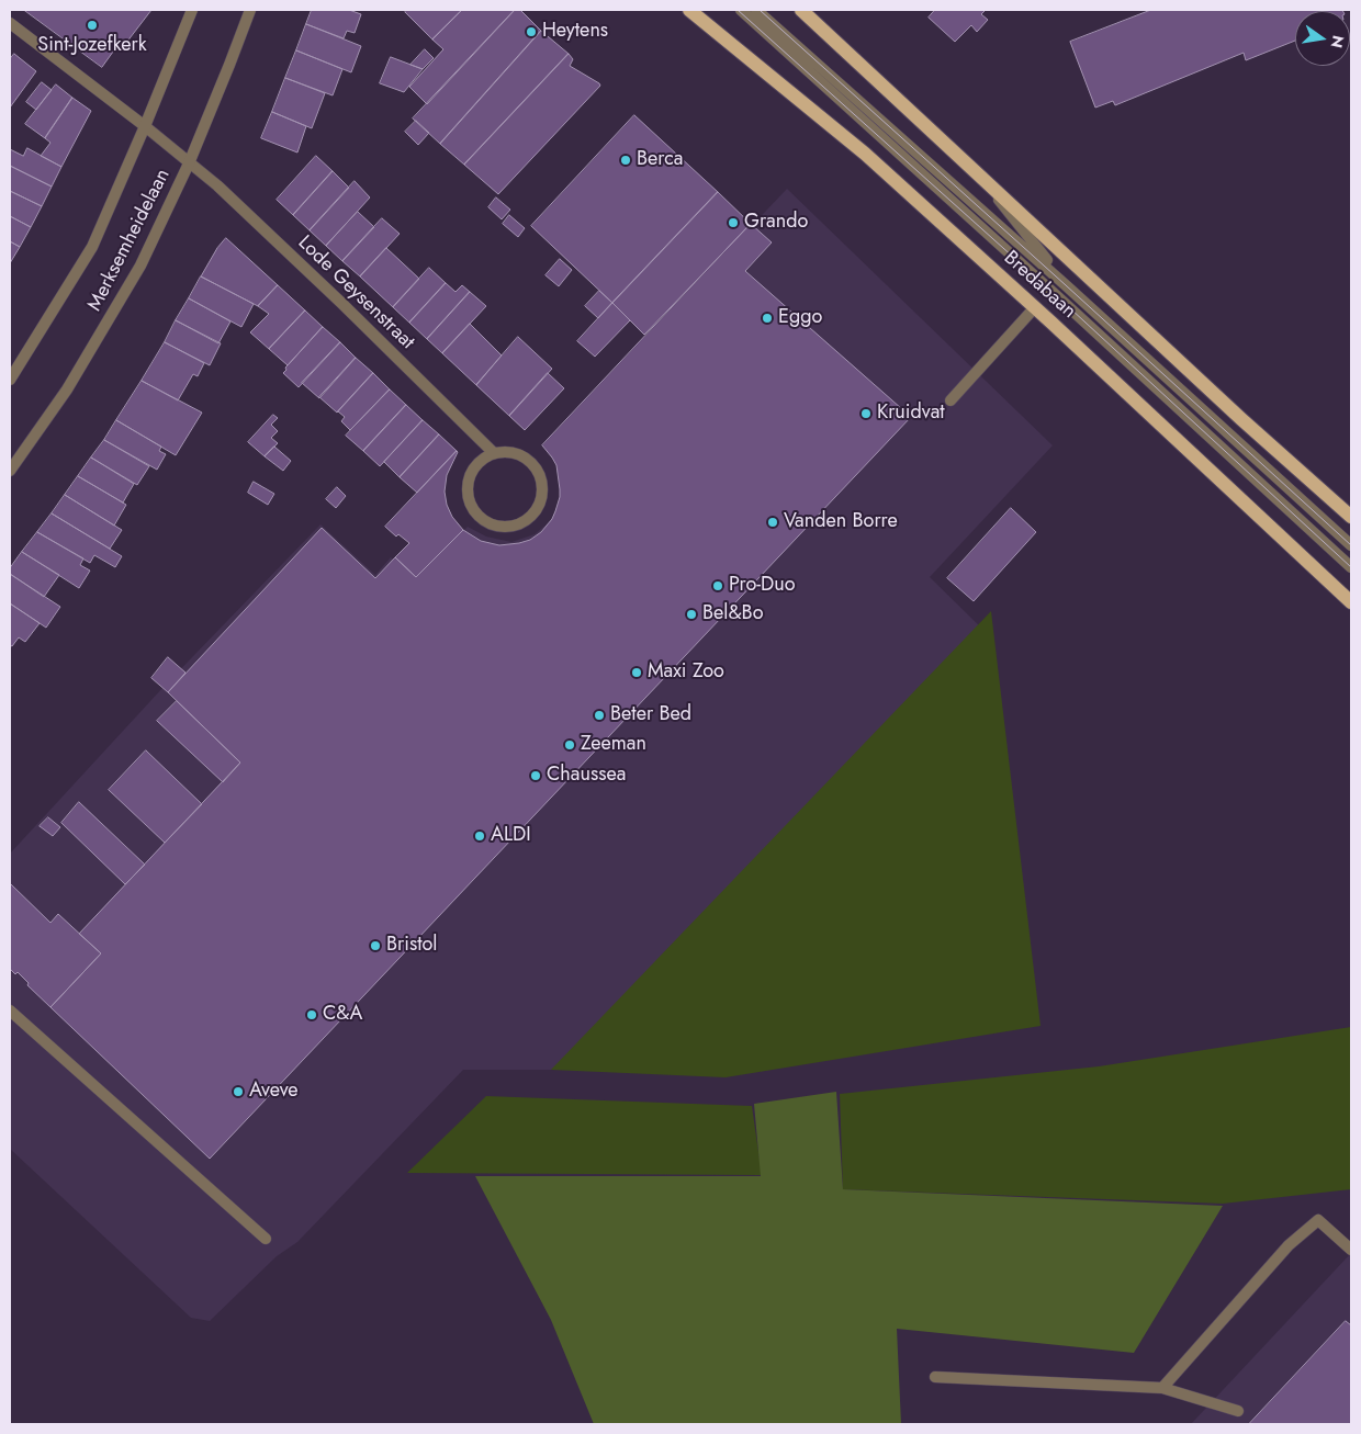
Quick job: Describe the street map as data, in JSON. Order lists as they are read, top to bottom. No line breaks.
{"streets":{"main road":["Bredabaan"],"street":["Merksemheidelaan","Lode Geysenstraat"]},"crossings":[["Merksemheidelaan","Lode Geysenstraat"]],"places":["Sint-Jozefkerk","Heytens","Berca","Grando","Eggo","Kruidvat","Vanden Borre","Pro-Duo","Bel&Bo","Maxi Zoo","Beter Bed","Zeeman","Chaussea","ALDI","Bristol","C&A","Aveve"],"north":"right"}
